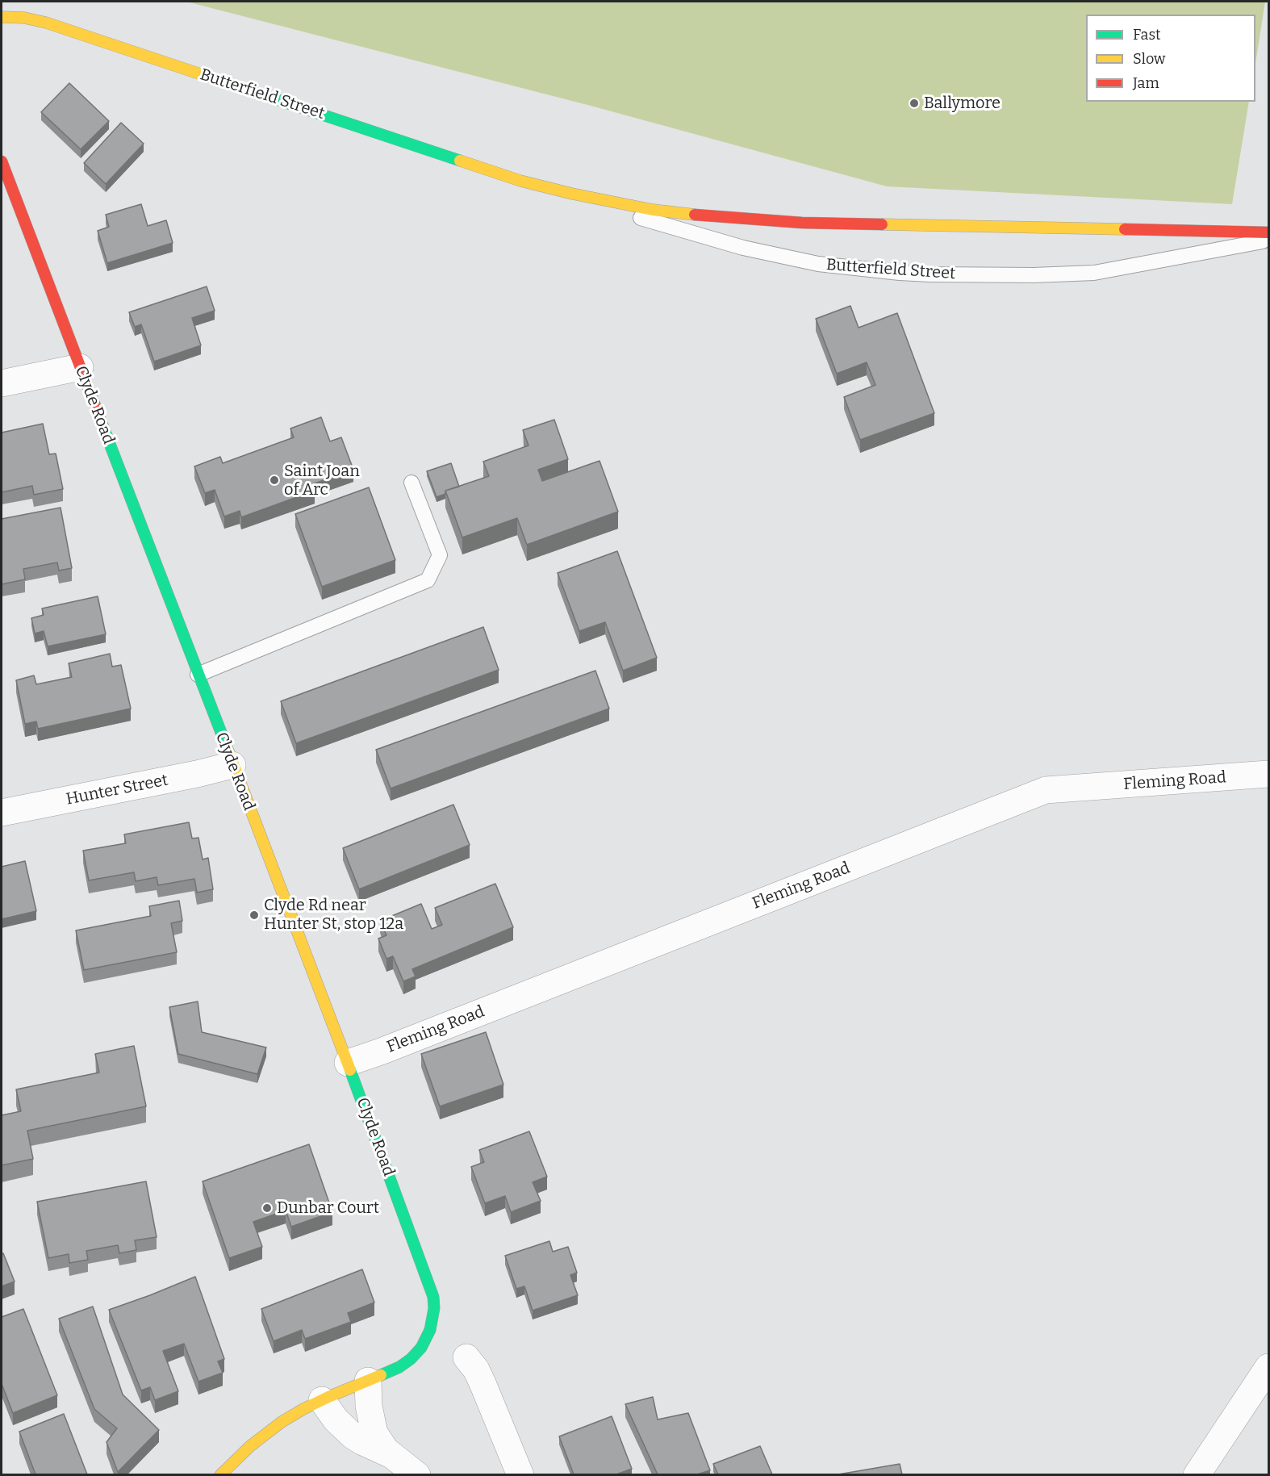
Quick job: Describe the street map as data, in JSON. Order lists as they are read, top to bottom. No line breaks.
{"streets":{"street":["Butterfield Street","Clyde Road","Fleming Road","Hunter Street"]},"crossings":[["Clyde Road","Fleming Road"],["Clyde Road","Hunter Street"]],"places":["Ballymore","Saint Joan of Arc","Clyde Rd near Hunter St, stop 12a","Dunbar Court"],"legend":["Fast","Slow","Jam"]}
